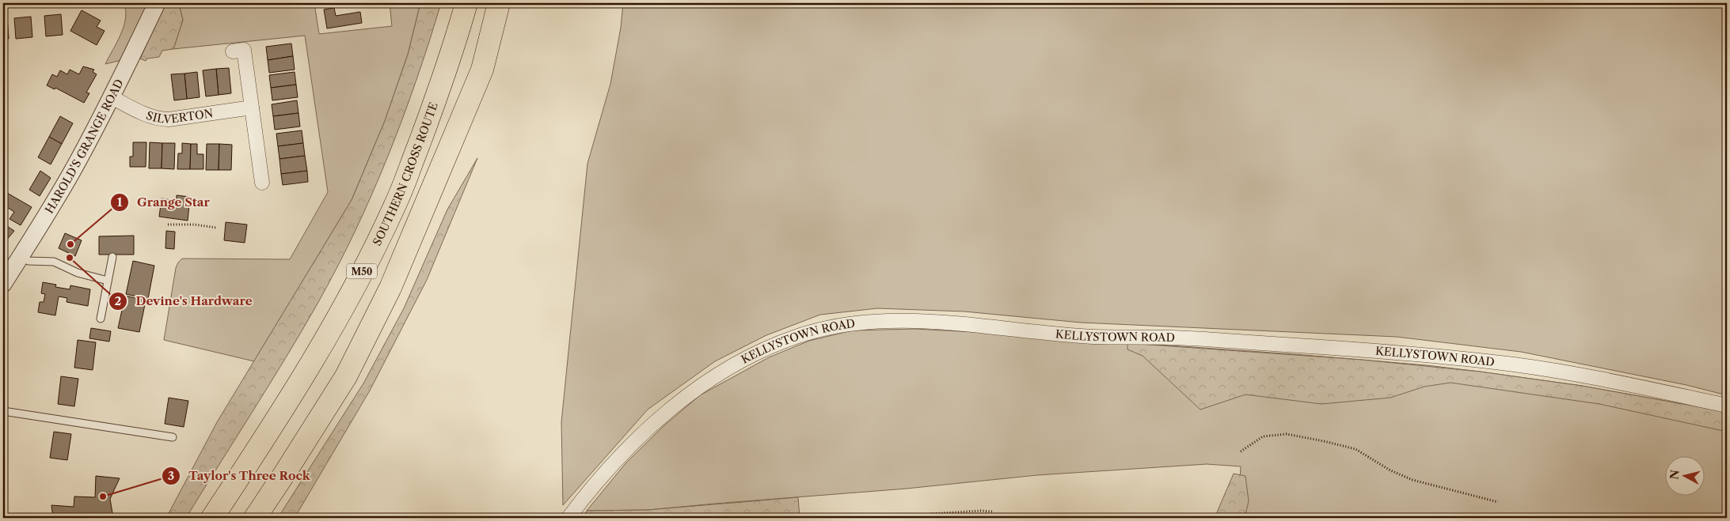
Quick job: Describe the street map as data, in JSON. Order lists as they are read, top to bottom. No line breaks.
{"streets":{"highway":["SOUTHERN CROSS ROUTE","M50"],"street":["SILVERTON","HAROLD'S GRANGE ROAD","KELLYSTOWN ROAD"]},"crossings":[["SILVERTON","HAROLD'S GRANGE ROAD"]],"places":["Grange Star","Devine's Hardware","Taylor's Three Rock"],"north":"left"}
